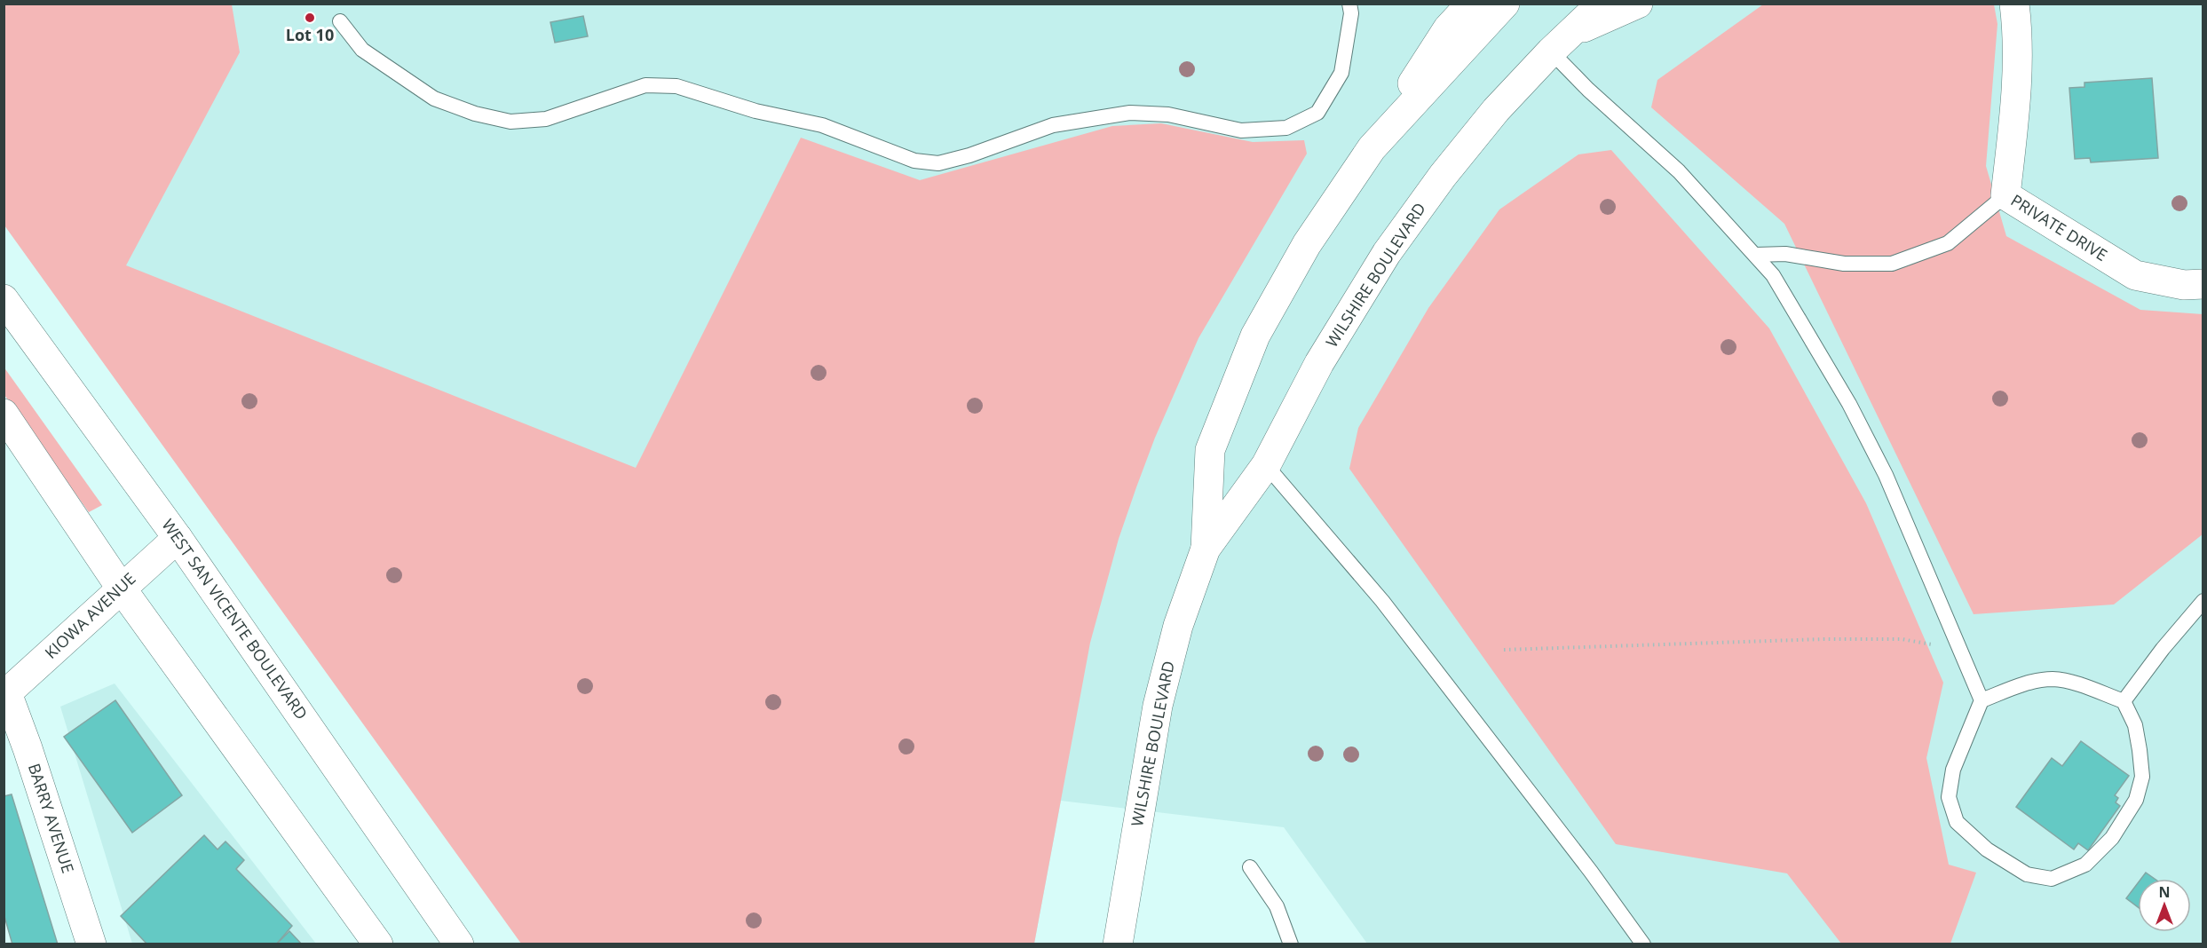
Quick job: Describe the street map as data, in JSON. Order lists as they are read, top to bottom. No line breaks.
{"streets":{"main road":["PRIVATE DRIVE","WILSHIRE BOULEVARD","KIOWA AVENUE","WEST SAN VICENTE BOULEVARD","BARRY AVENUE"]},"crossings":[["KIOWA AVENUE","WEST SAN VICENTE BOULEVARD"],["KIOWA AVENUE","BARRY AVENUE"]],"places":["Lot 10"],"north":"top"}
